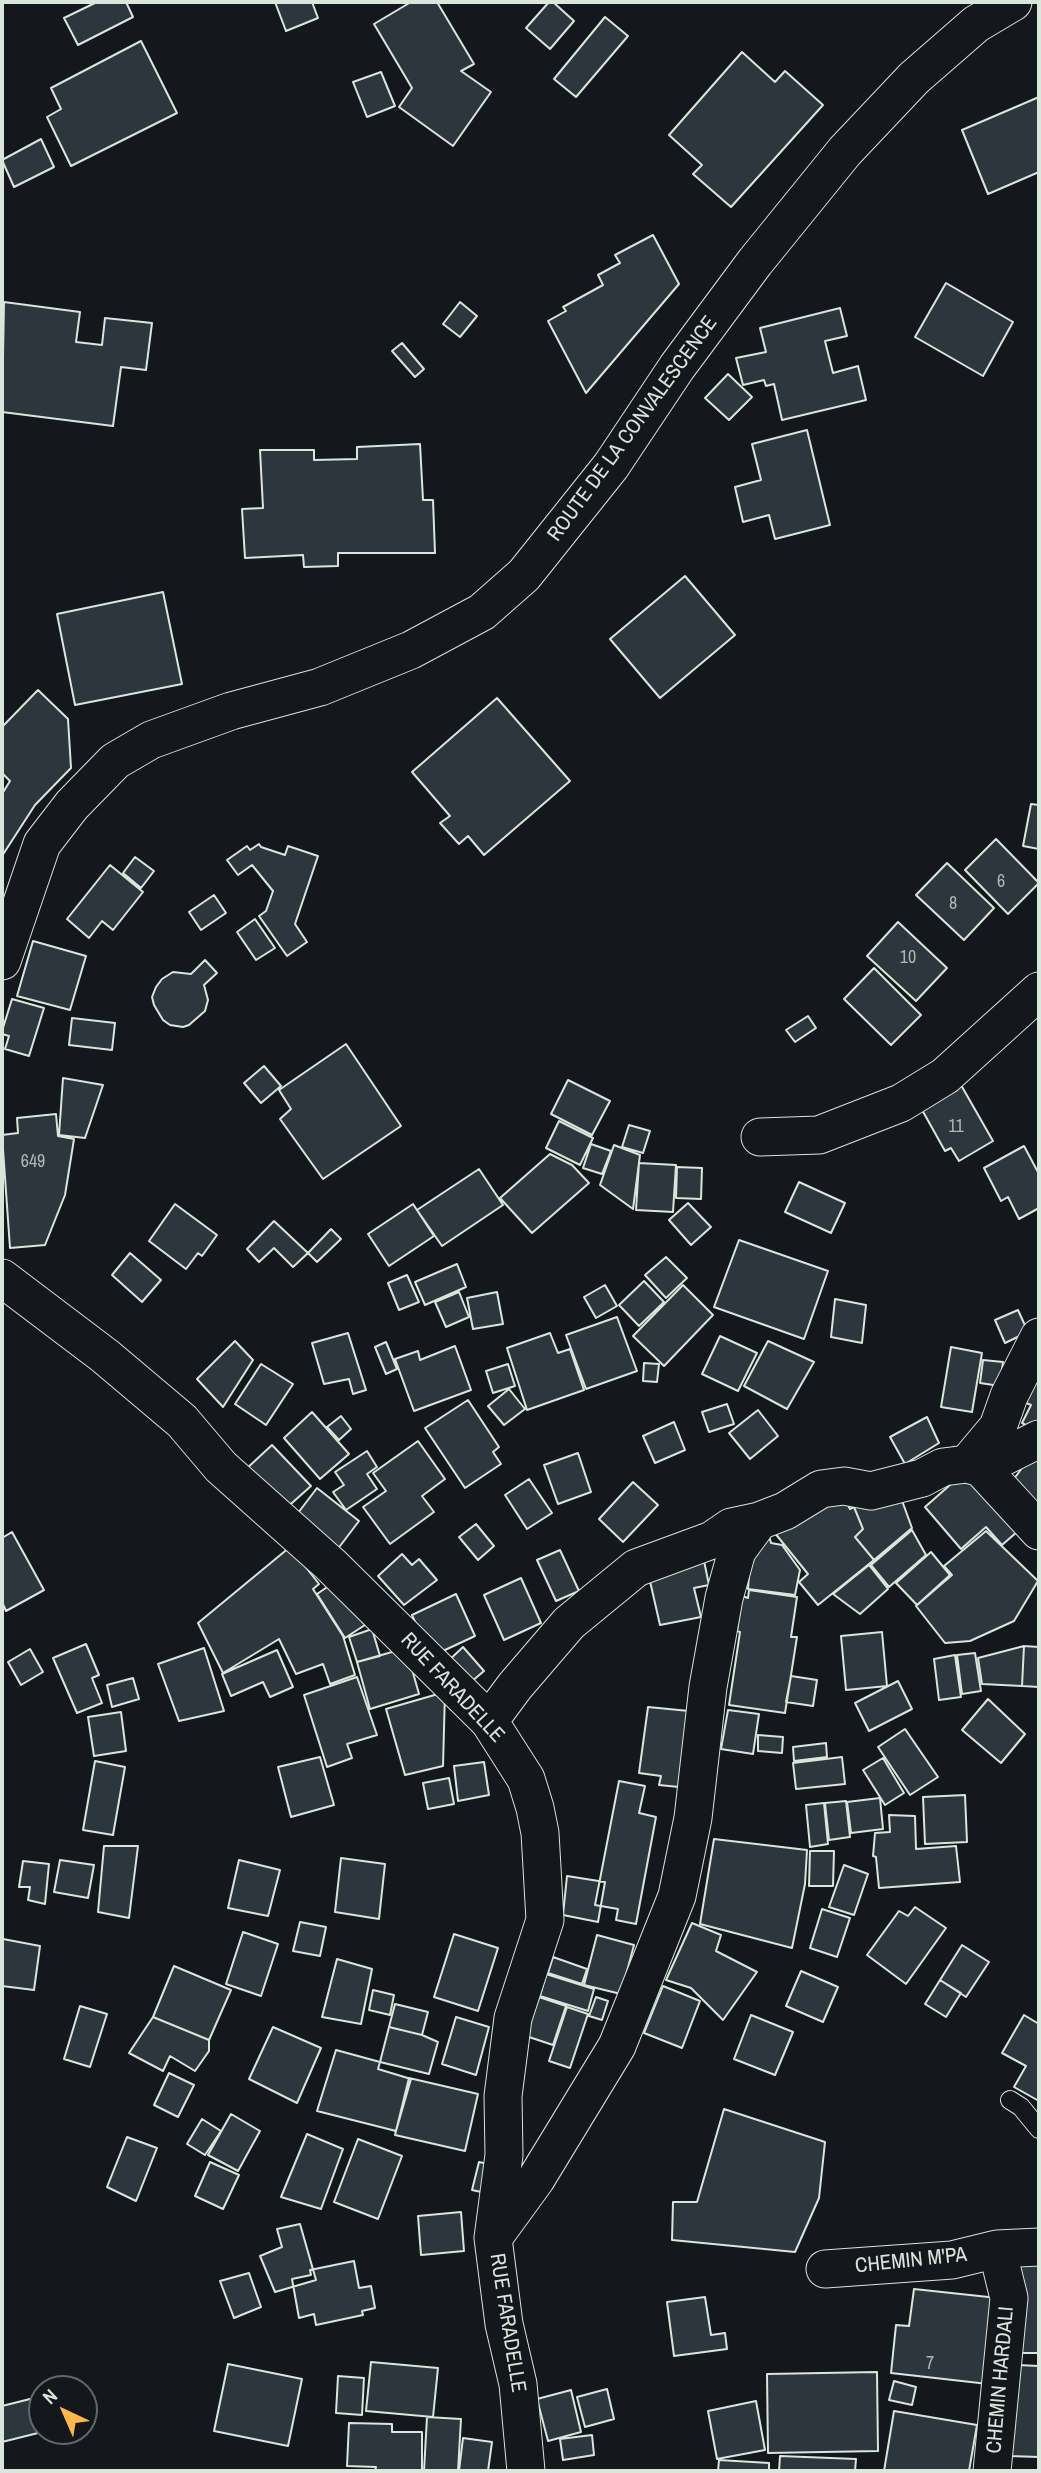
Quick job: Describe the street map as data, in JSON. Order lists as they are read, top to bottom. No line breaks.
{"streets":{"street":["ROUTE DE LA CONVALESCENCE","RUE FARADELLE","CHEMIN M'PA","CHEMIN HARDALI"]},"crossings":[["CHEMIN M'PA","CHEMIN HARDALI"]],"house_numbers":["6","8","10","11","649","7"],"north":"top left"}
